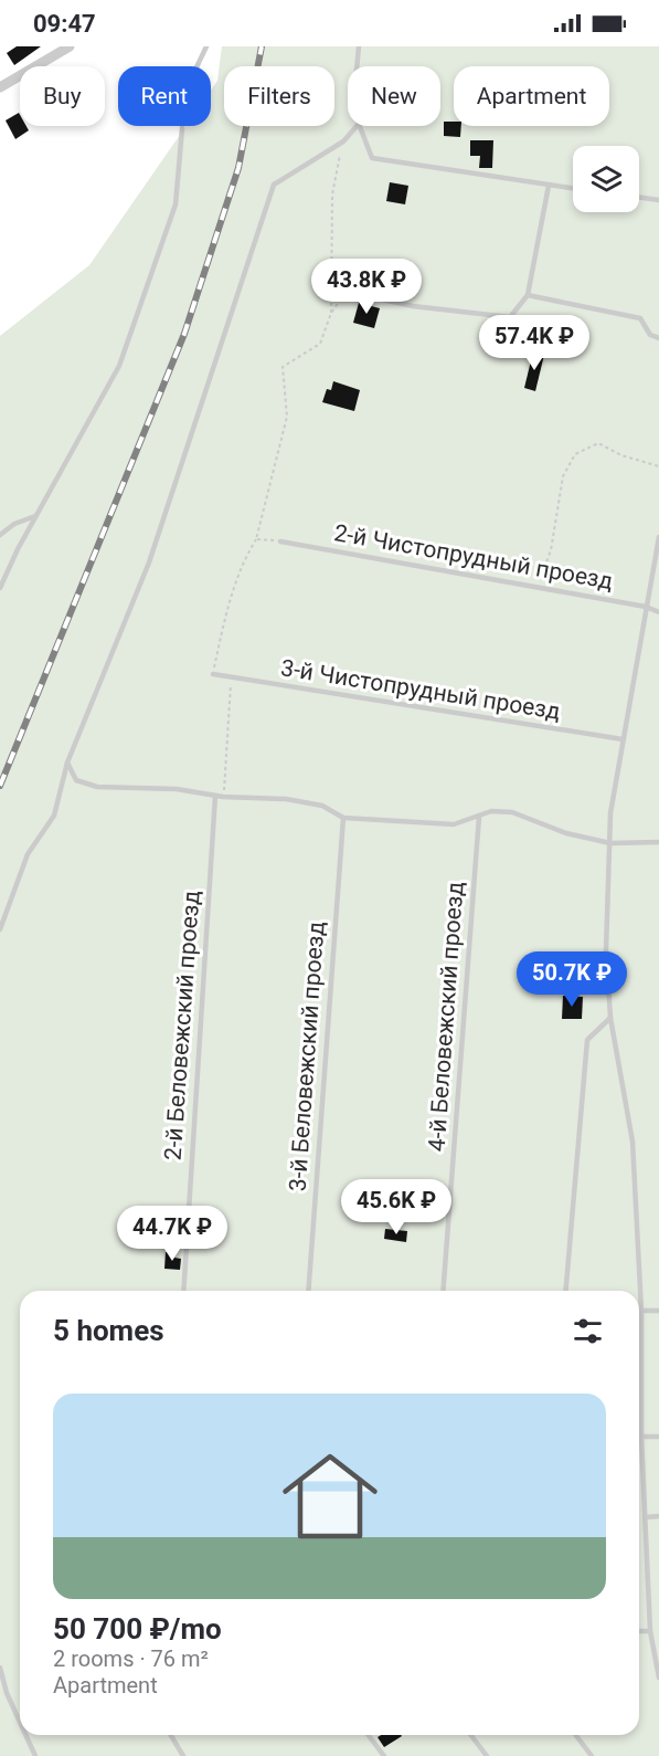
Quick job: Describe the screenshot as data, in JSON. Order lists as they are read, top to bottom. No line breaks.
{"streets":{"lane":["2-й Чистопрудный проезд","3-й Чистопрудный проезд","4-й Беловежский проезд","2-й Беловежский проезд","3-й Беловежский проезд"]},"page":{"status":"09:47","chip":["Buy","Rent","Filters","New","Apartment"],"price":["43.8K ₽","57.4K ₽","50.7K ₽","45.6K ₽","44.7K ₽"],"heading":"5 homes","list":[{"name":"50 700 ₽/mo","note":"2 rooms · 76 m² · Apartment"}]}}
